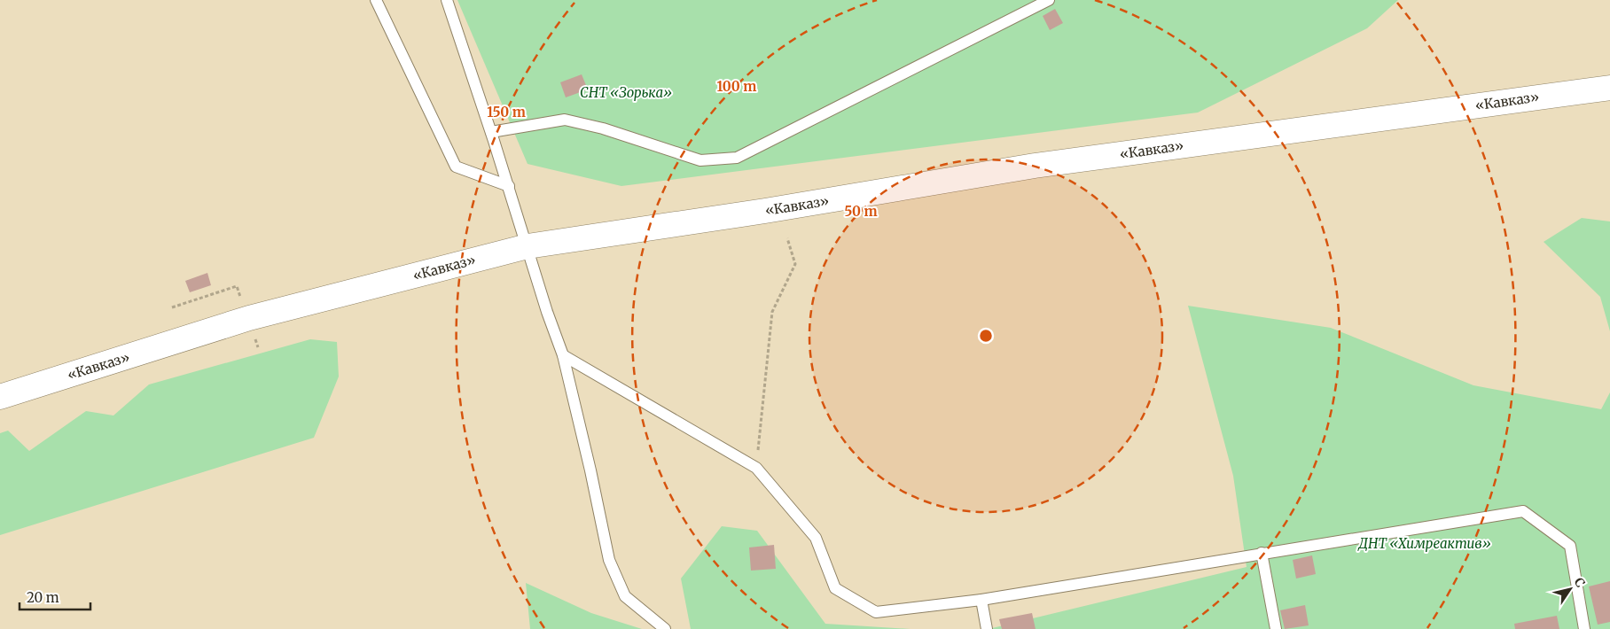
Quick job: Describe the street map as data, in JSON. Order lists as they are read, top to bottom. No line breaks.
{"streets":{"highway":["«Кавказ»"]},"parks":["СНТ «Зорька»","ДНТ «Химреактив»"],"scale_bar":"20 m","north":"top right","rings":["100 m","150 m","50 m"]}
